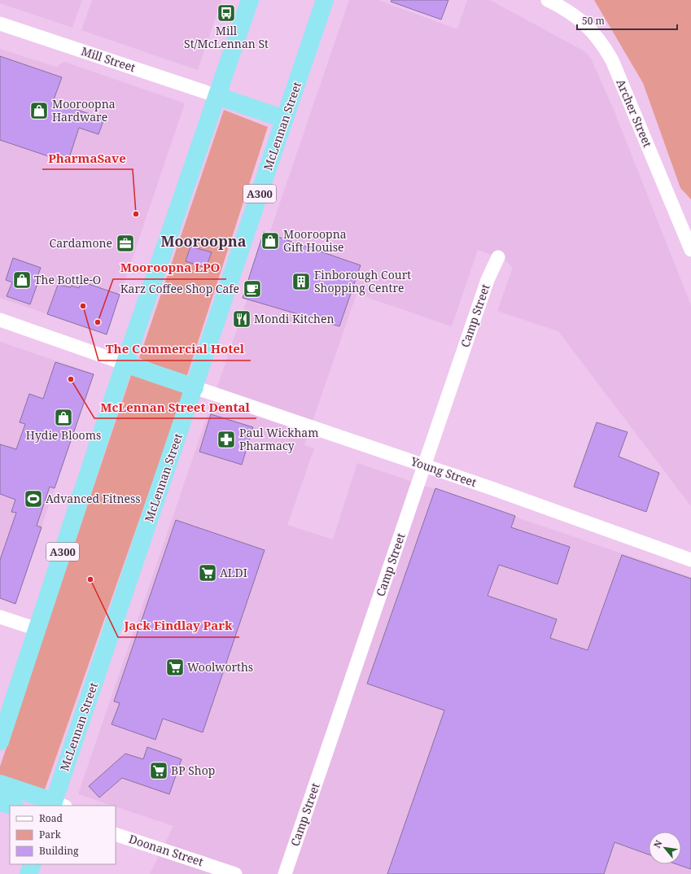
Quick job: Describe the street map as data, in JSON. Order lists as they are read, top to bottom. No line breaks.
{"streets":{"highway":["McLennan Street","A300"],"street":["Mill Street","Archer Street","Camp Street","Young Street","Doonan Street"]},"crossings":[["Mill Street","A300"],["McLennan Street","Young Street"],["Camp Street","Young Street"]],"districts":["Mooroopna"],"places":{"bus stop":["Mill St/McLennan St"],"shop":["Mooroopna Hardware","Mooroopna Gift Houise","The Bottle-O","Hydie Blooms"],"other":["PharmaSave","The Commercial Hotel","Mooroopna LPO","McLennan Street Dental","Jack Findlay Park"],"office":["Cardamone"],"building":["Finborough Court Shopping Centre"],"cafe":["Karz Coffee Shop Cafe"],"restaurant":["Mondi Kitchen"],"pharmacy":["Paul Wickham Pharmacy"],"sports":["Advanced Fitness"],"supermarket":["ALDI","Woolworths","BP Shop"]},"legend":["Road","Park","Building"],"scale_bar":"50 m","north":"top left"}
